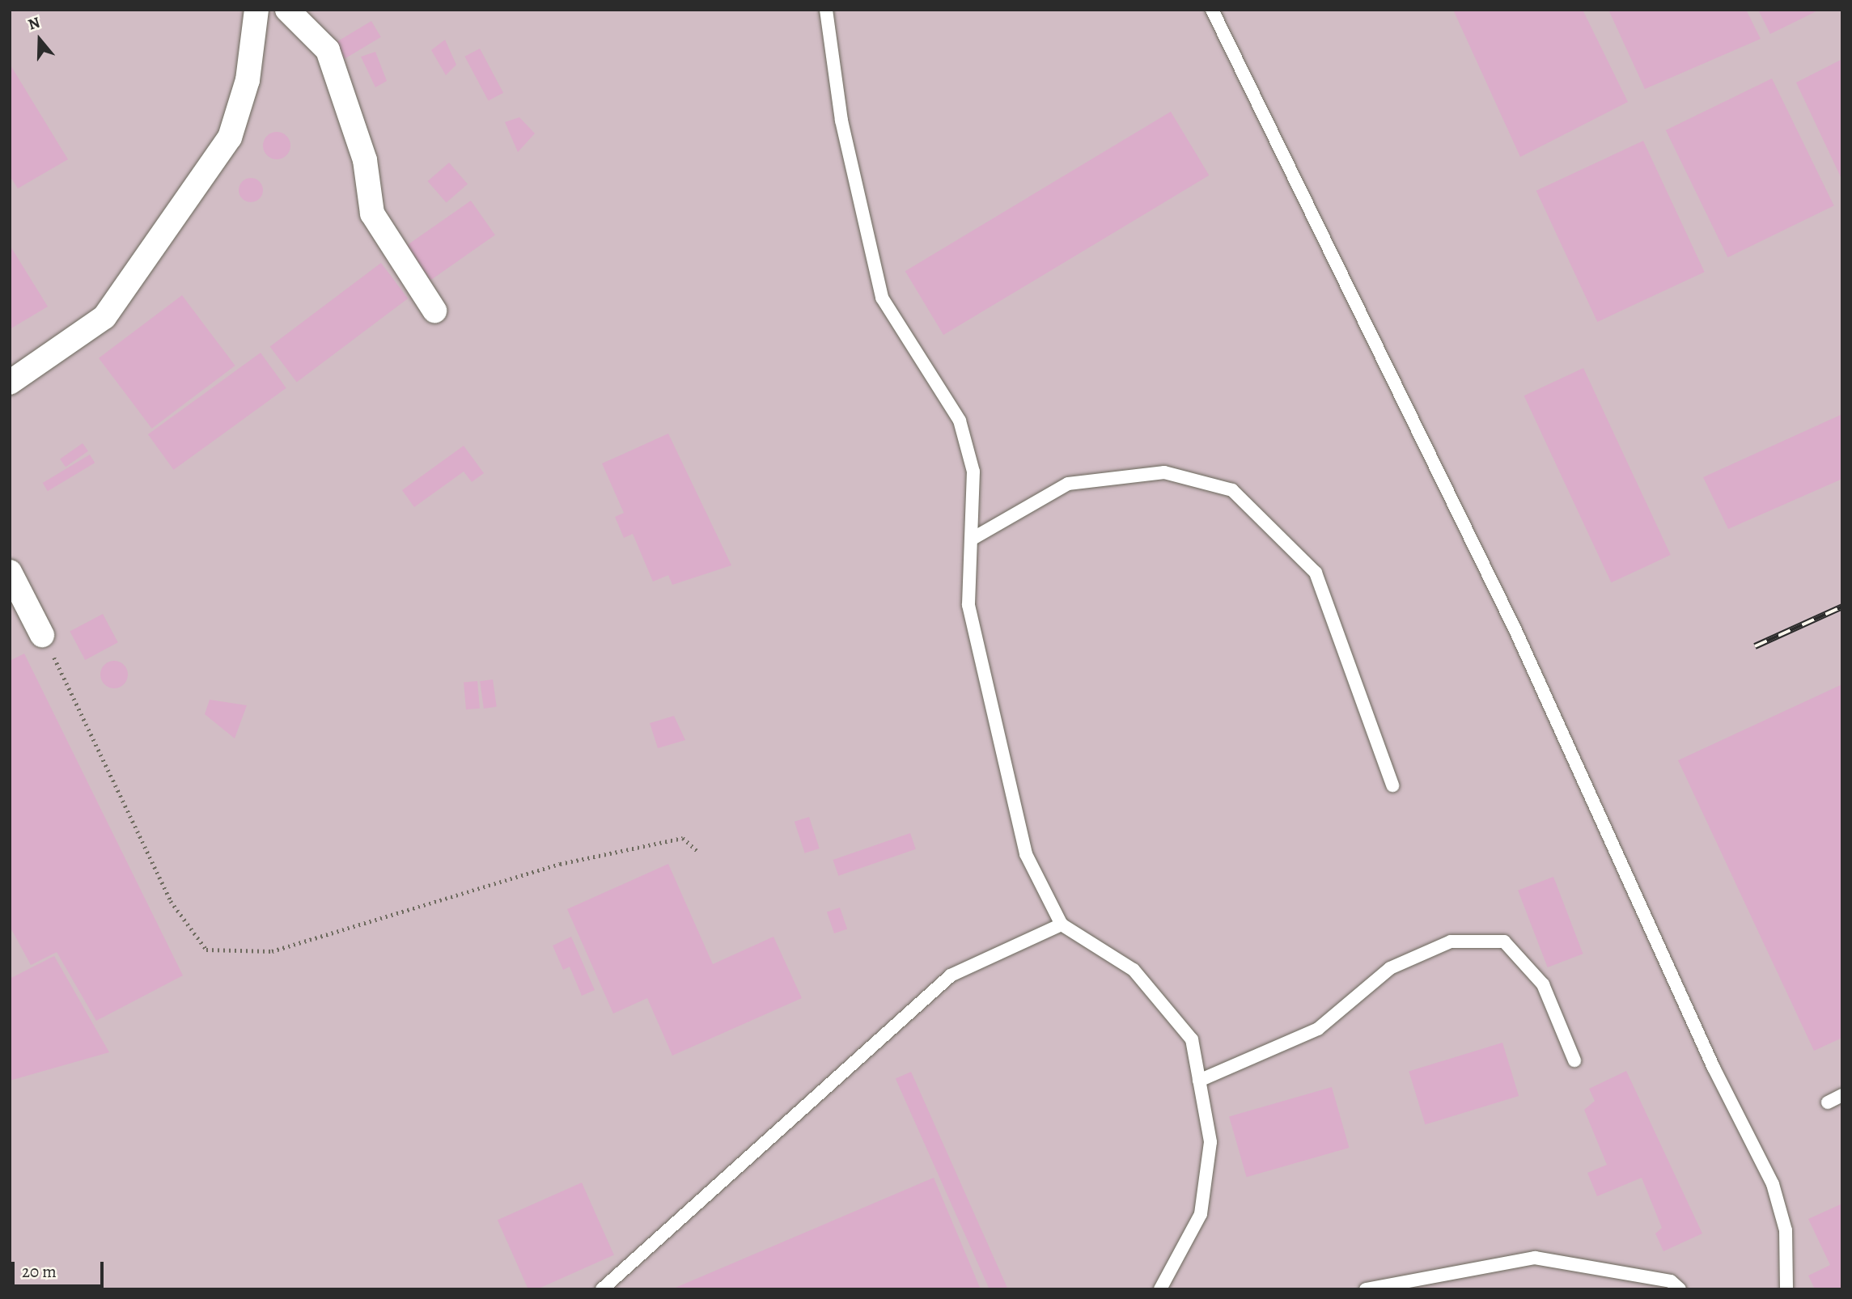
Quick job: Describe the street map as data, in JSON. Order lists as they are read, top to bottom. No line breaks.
{"scale_bar":"20 m","north":"top"}
